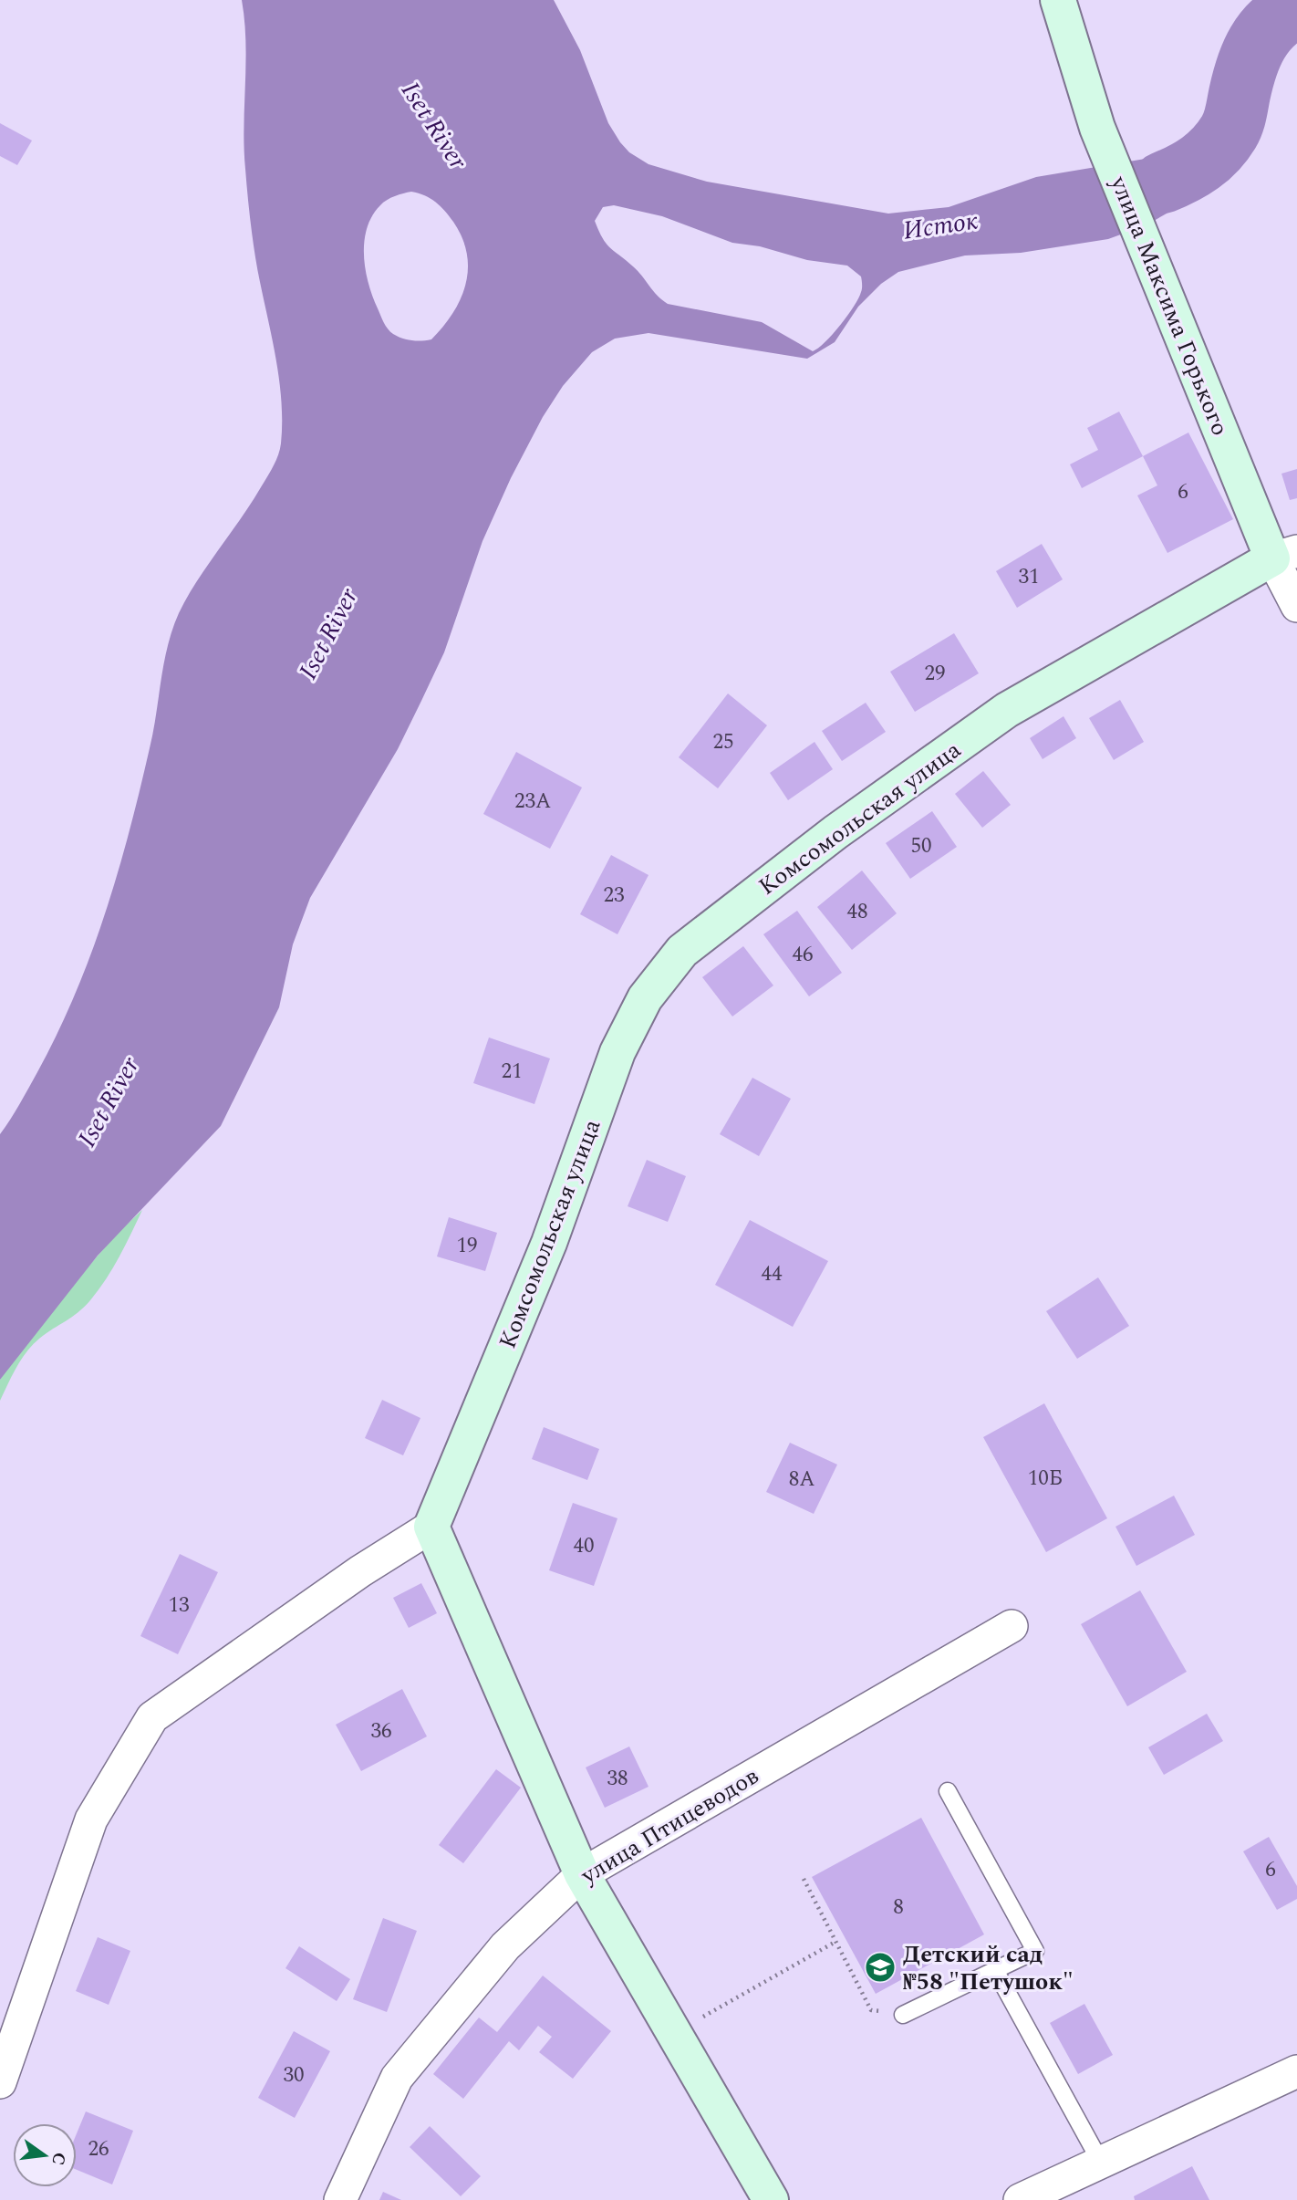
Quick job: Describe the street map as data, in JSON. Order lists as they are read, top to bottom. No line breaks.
{"streets":{"street":["улица Максима Горького","Комсомольская улица","улица Птицеводов"]},"crossings":[["улица Максима Горького","Комсомольская улица"]],"water":["Iset River","Исток"],"places":{"school or university":["Детский сад №58 \"Петушок\""]},"house_numbers":["6","31","29","25","23А","50","23","48","46","21","19","44","10Б","8А","40","13","36","38","6","8","30","26"],"north":"right"}
